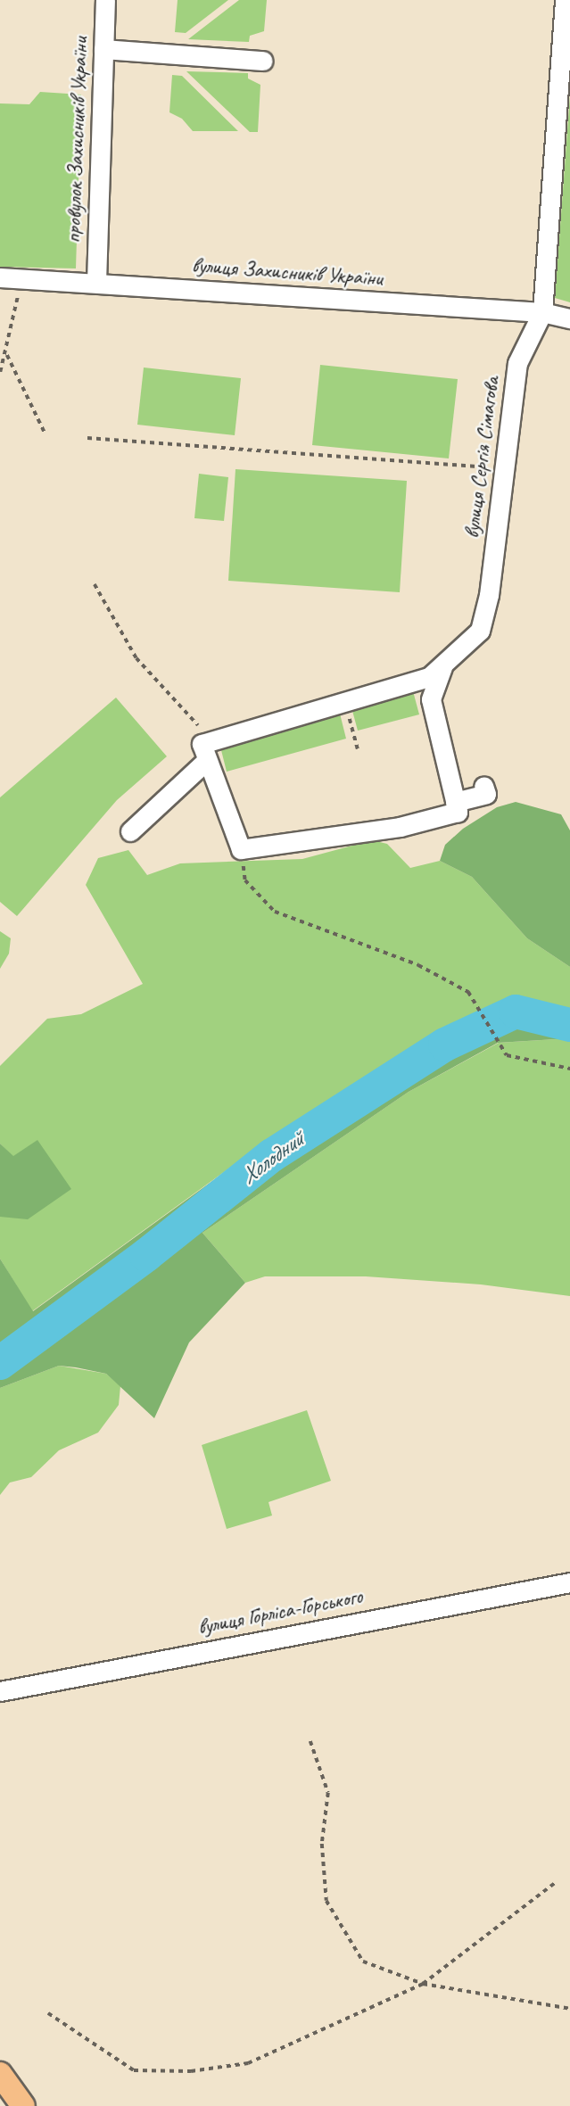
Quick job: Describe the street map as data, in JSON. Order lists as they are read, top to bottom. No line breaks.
{"streets":{"street":["провулок Захисників України","вулиця Захисників України","вулиця Сергія Сімагова","вулиця Горліса-Горського"]},"crossings":[["провулок Захисників України","вулиця Захисників України"],["вулиця Захисників України","вулиця Сергія Сімагова"]],"water":["Холодний"]}
